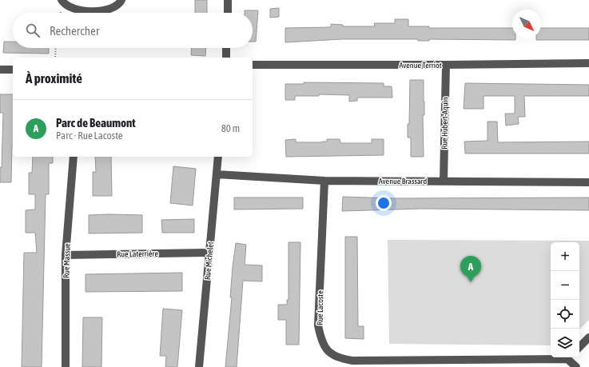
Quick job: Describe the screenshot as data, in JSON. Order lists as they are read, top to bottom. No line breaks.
{"streets":{"street":["Avenue Terriot","Rue Hubert-Aquin","Avenue Brassard","Rue Laterrière","Rue Massue","Rue Michelet","Rue Lacoste"]},"crossings":[["Avenue Terriot","Rue Hubert-Aquin"],["Rue Hubert-Aquin","Avenue Brassard"],["Avenue Brassard","Rue Michelet"],["Avenue Brassard","Rue Lacoste"],["Rue Laterrière","Rue Massue"],["Rue Laterrière","Rue Michelet"]],"north":"bottom right","page":{"search":"Rechercher","heading":"À proximité","list":[{"mark":"A","name":"Parc de Beaumont","note":"Parc · Rue Lacoste","value":"80 m"}],"map_buttons":["+","−"],"pins":"A"}}
